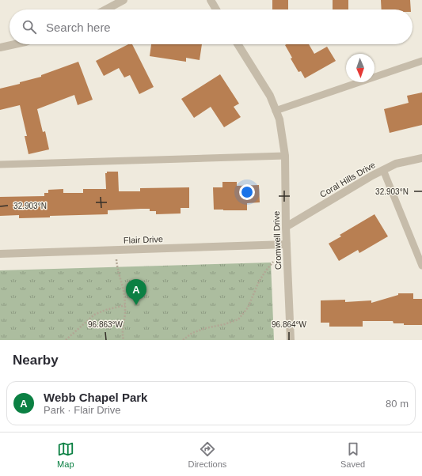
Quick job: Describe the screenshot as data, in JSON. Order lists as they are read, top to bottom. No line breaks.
{"streets":{"street":["Coral Hills Drive","Flair Drive","Cromwell Drive"]},"crossings":[["Coral Hills Drive","Cromwell Drive"],["Flair Drive","Cromwell Drive"]],"north":"bottom","page":{"search":"Search here","pins":"A","heading":"Nearby","list":[{"mark":"A","name":"Webb Chapel Park","note":"Park · Flair Drive","value":"80 m"}],"nav":["Map","Directions","Saved"]},"coordinates":["32.903°N","96.863°W","96.864°W"]}
